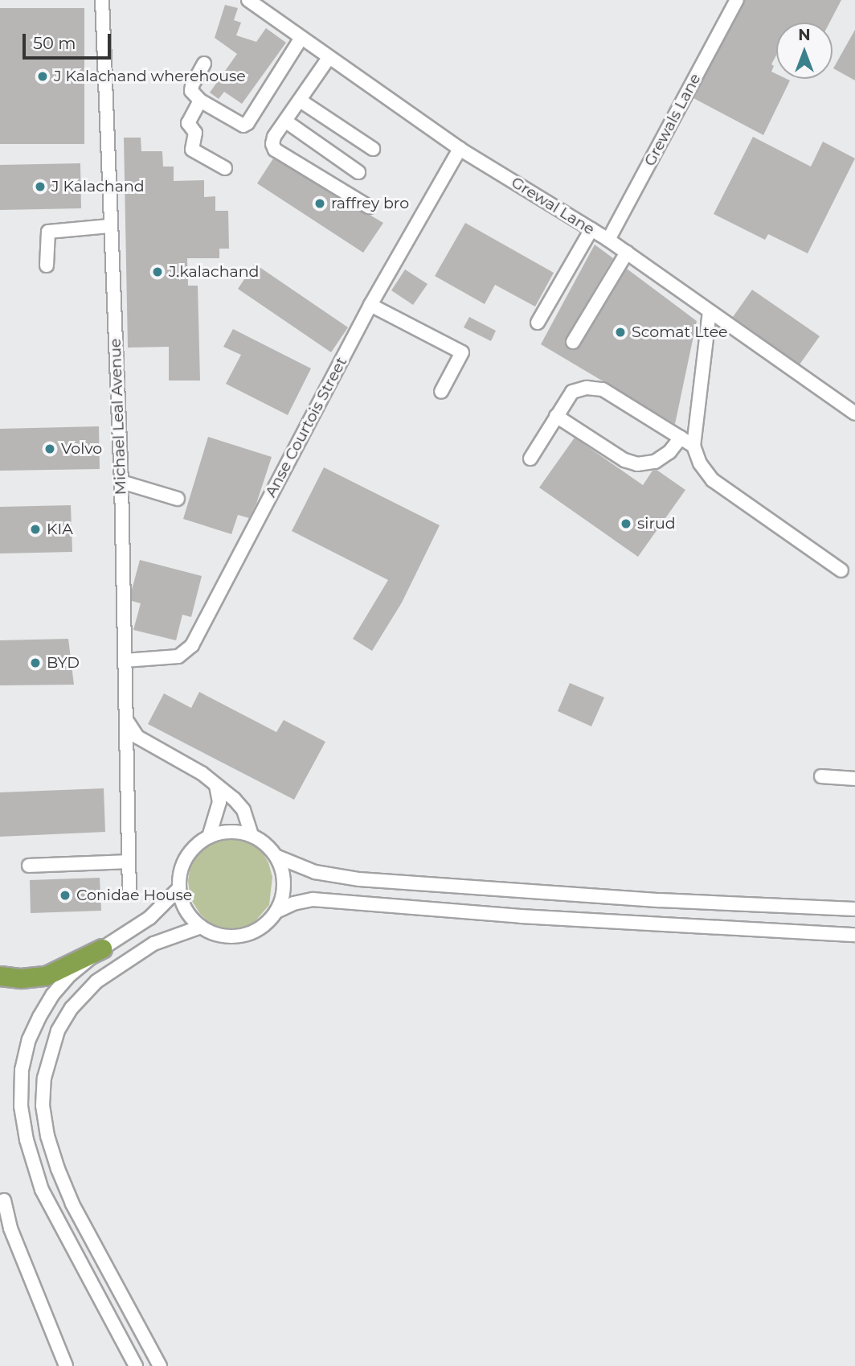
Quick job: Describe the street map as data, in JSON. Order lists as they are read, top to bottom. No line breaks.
{"streets":{"street":["Grewals Lane","Grewal Lane","Michael Leal Avenue","Anse Courtois Street"]},"crossings":[["Grewals Lane","Grewal Lane"],["Grewal Lane","Anse Courtois Street"],["Michael Leal Avenue","Anse Courtois Street"]],"places":["J Kalachand wherehouse","J Kalachand","raffrey bro","J.kalachand","Scomat Ltee","Volvo","sirud","KIA","BYD","Conidae House"],"scale_bar":"50 m","north":"top"}
